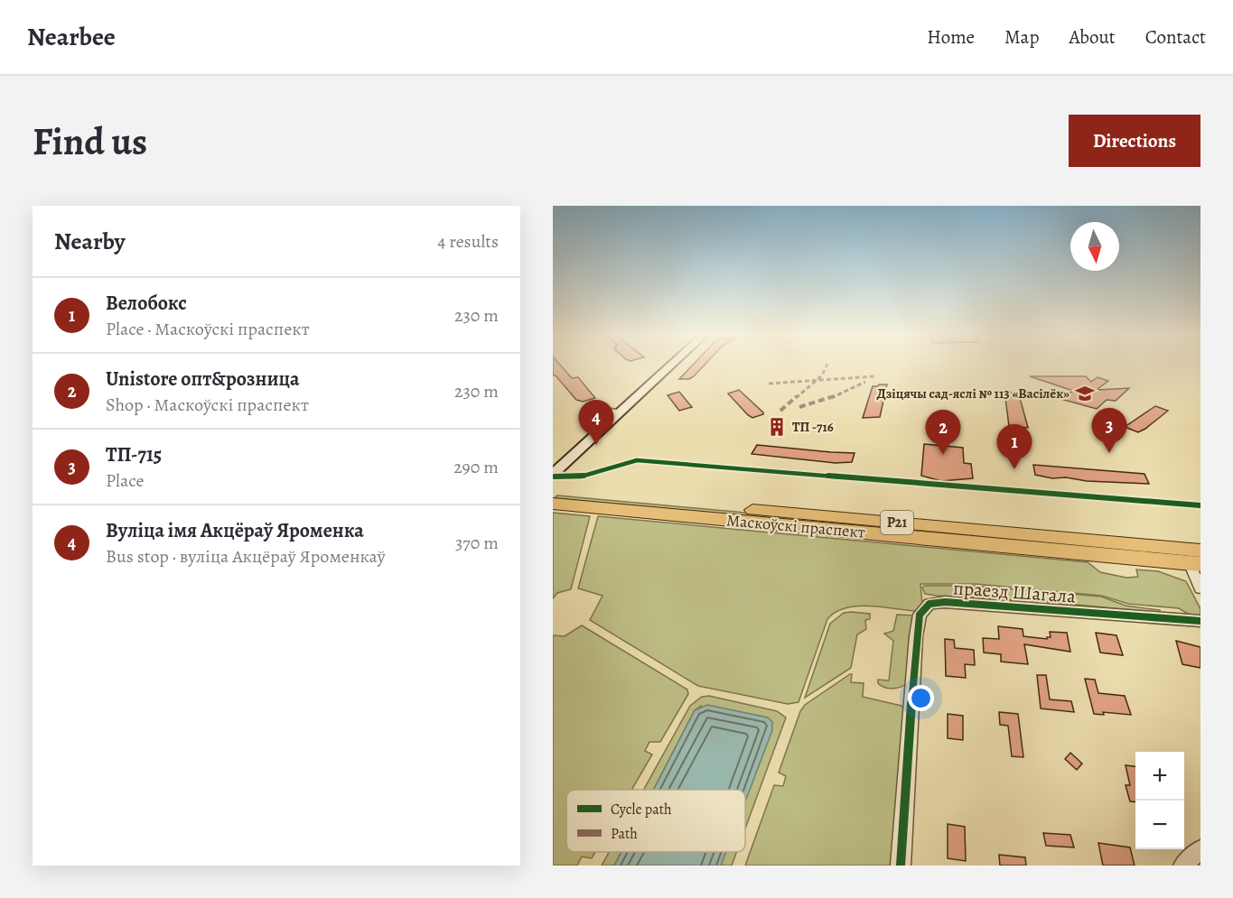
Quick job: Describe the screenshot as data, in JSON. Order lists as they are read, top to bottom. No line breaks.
{"streets":{"main road":["Р21","Маскоўскі праспект"],"street":["праезд Шагала"]},"places":{"school or university":["Дзіцячы сад-яслі № 113 «Васілёк»"],"building":["ТП -716"]},"legend":["Cycle path","Path"],"north":"bottom","page":{"header":"Nearbee","nav":["Home","Map","About","Contact"],"buttons":"Directions","title":"Find us","heading":["Nearby","4 results"],"list":[{"mark":"1","name":"Велобокс","note":"Place · Маскоўскі праспект","value":"230 m"},{"mark":"2","name":"Unistore опт&розница","note":"Shop · Маскоўскі праспект","value":"230 m"},{"mark":"3","name":"ТП-715","note":"Place","value":"290 m"},{"mark":"4","name":"Вуліца імя Акцёраў Яроменка","note":"Bus stop · вуліца Акцёраў Яроменкаў","value":"370 m"}],"pins":["4","3","2","1"],"map_buttons":["+","−"]}}
